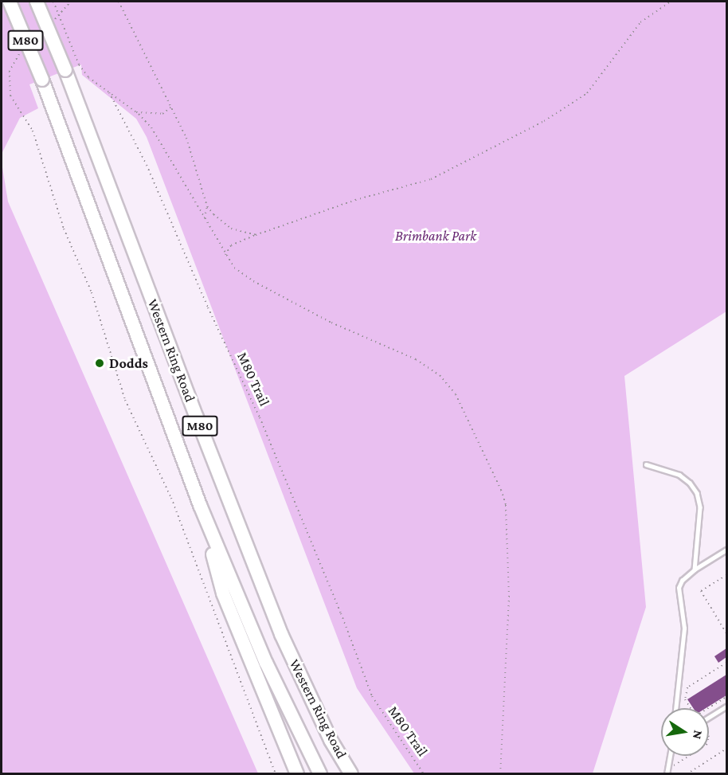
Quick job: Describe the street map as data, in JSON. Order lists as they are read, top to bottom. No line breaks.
{"streets":{"highway":["M80","Western Ring Road"],"path":["M80 Trail"]},"parks":["Brimbank Park"],"places":["Dodds"],"north":"right"}
